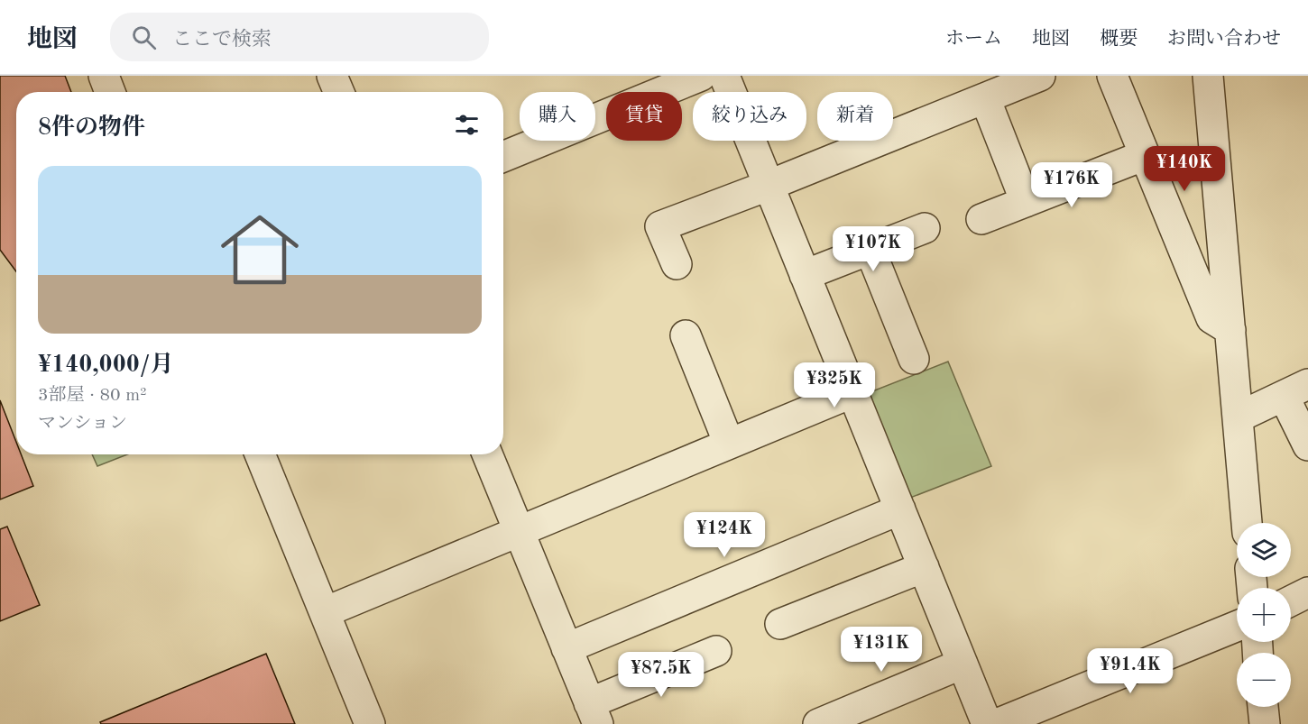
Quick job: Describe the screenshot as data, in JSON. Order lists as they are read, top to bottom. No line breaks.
{"page":{"header":"地図","search":"ここで検索","nav":["ホーム","地図","概要","お問い合わせ"],"chip":["購入","賃貸","絞り込み","新着"],"heading":"8件の物件","price":["¥140K","¥176K","¥107K","¥325K","¥124K","¥131K","¥91.4K","¥87.5K"],"list":[{"name":"¥140,000/月","note":"3部屋 · 80 m² · マンション"}],"map_buttons":["+","−"]}}
